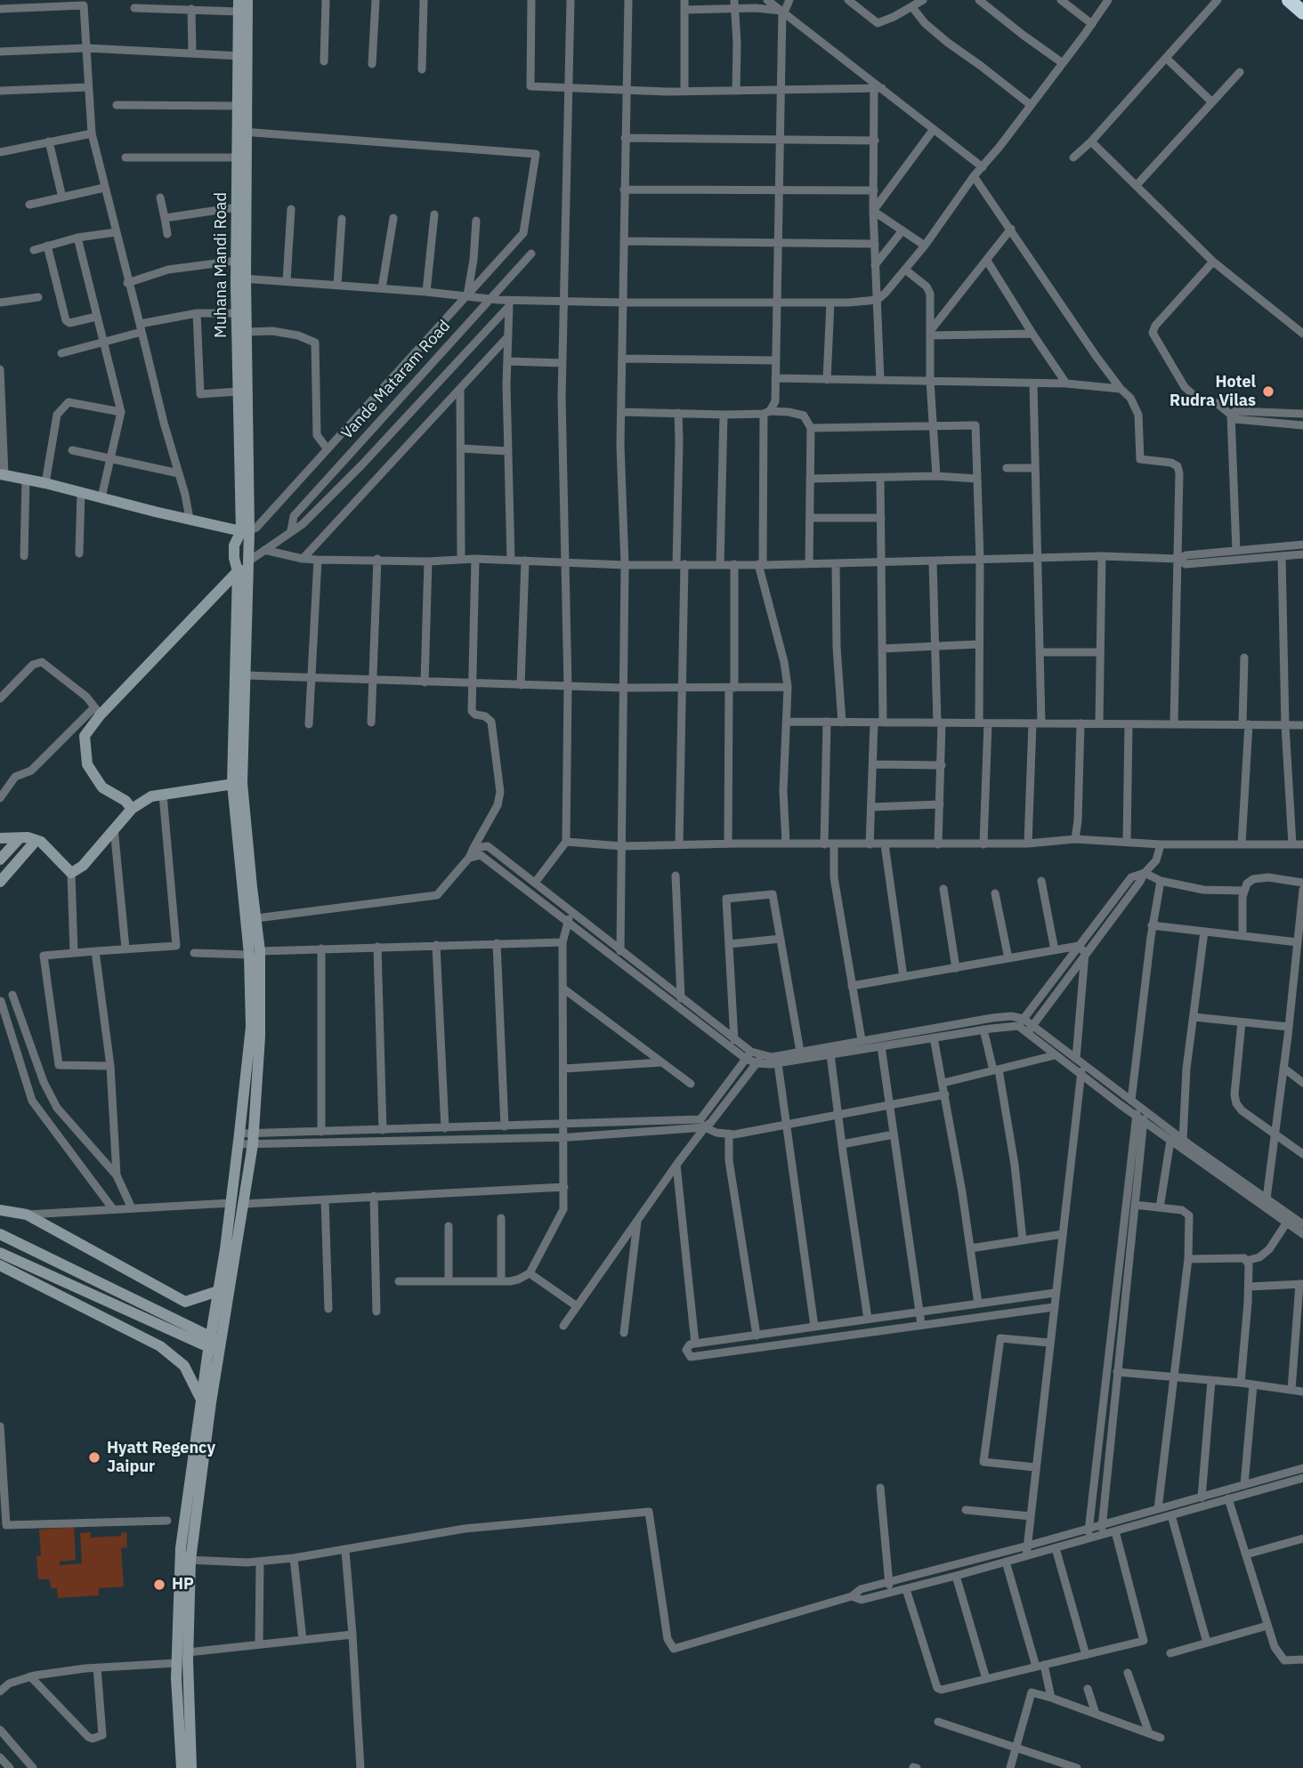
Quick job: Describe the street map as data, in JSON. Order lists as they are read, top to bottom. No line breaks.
{"streets":{"main road":["Muhana Mandi Road","Vande Mataram Road"]},"places":["Hotel Rudra Vilas","Hyatt Regency Jaipur","HP"]}
